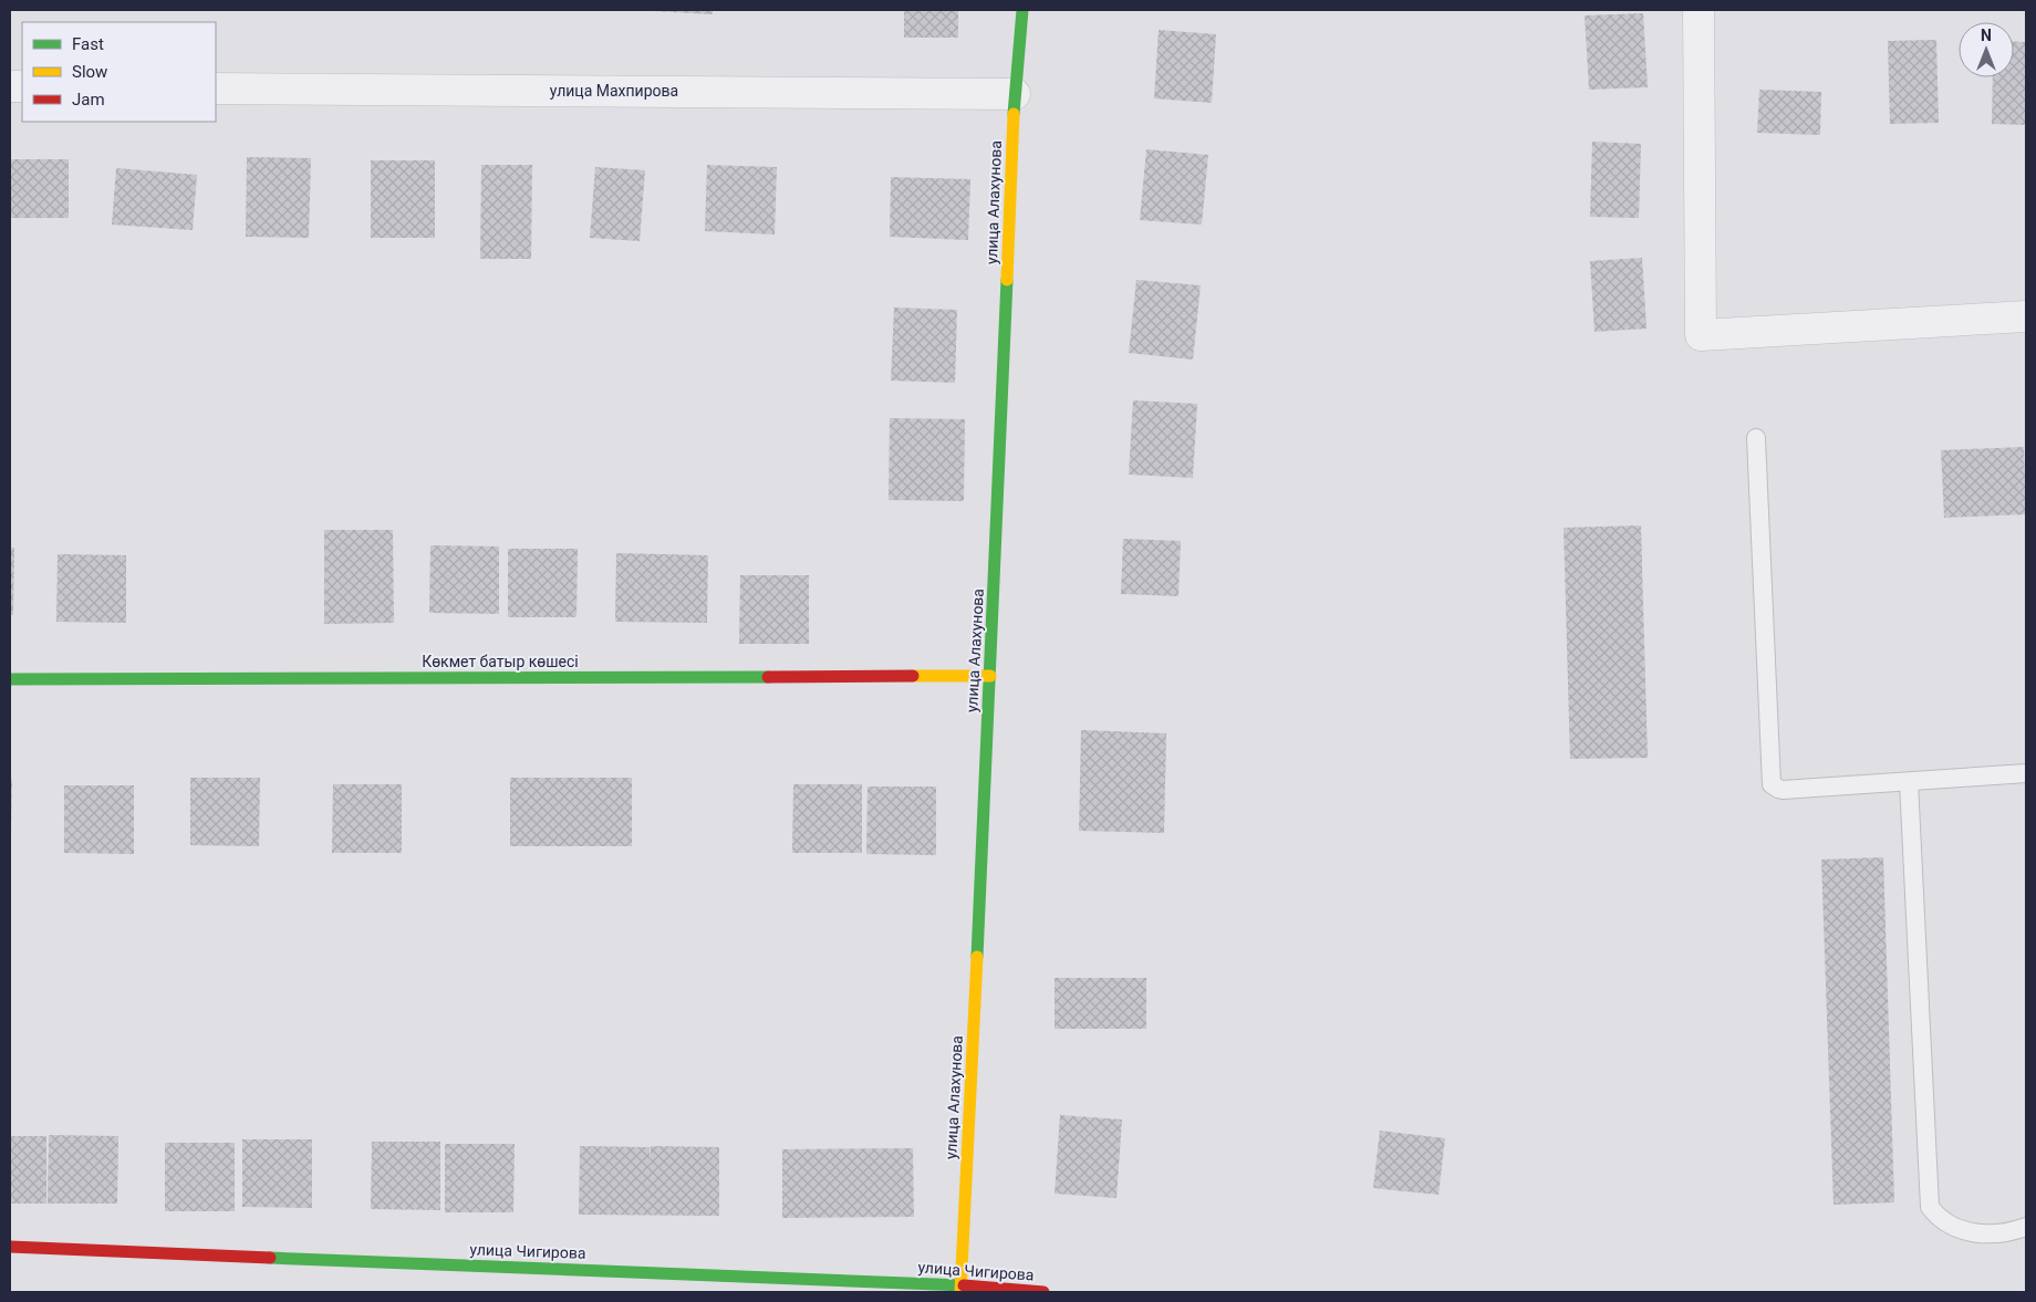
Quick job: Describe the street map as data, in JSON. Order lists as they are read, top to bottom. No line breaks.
{"streets":{"street":["улица Махпирова","улица Алахунова","Көкмет батыр көшесі","улица Чигирова"]},"crossings":[["улица Махпирова","улица Алахунова"],["улица Алахунова","Көкмет батыр көшесі"],["улица Алахунова","улица Чигирова"]],"legend":["Fast","Slow","Jam"],"north":"top"}
